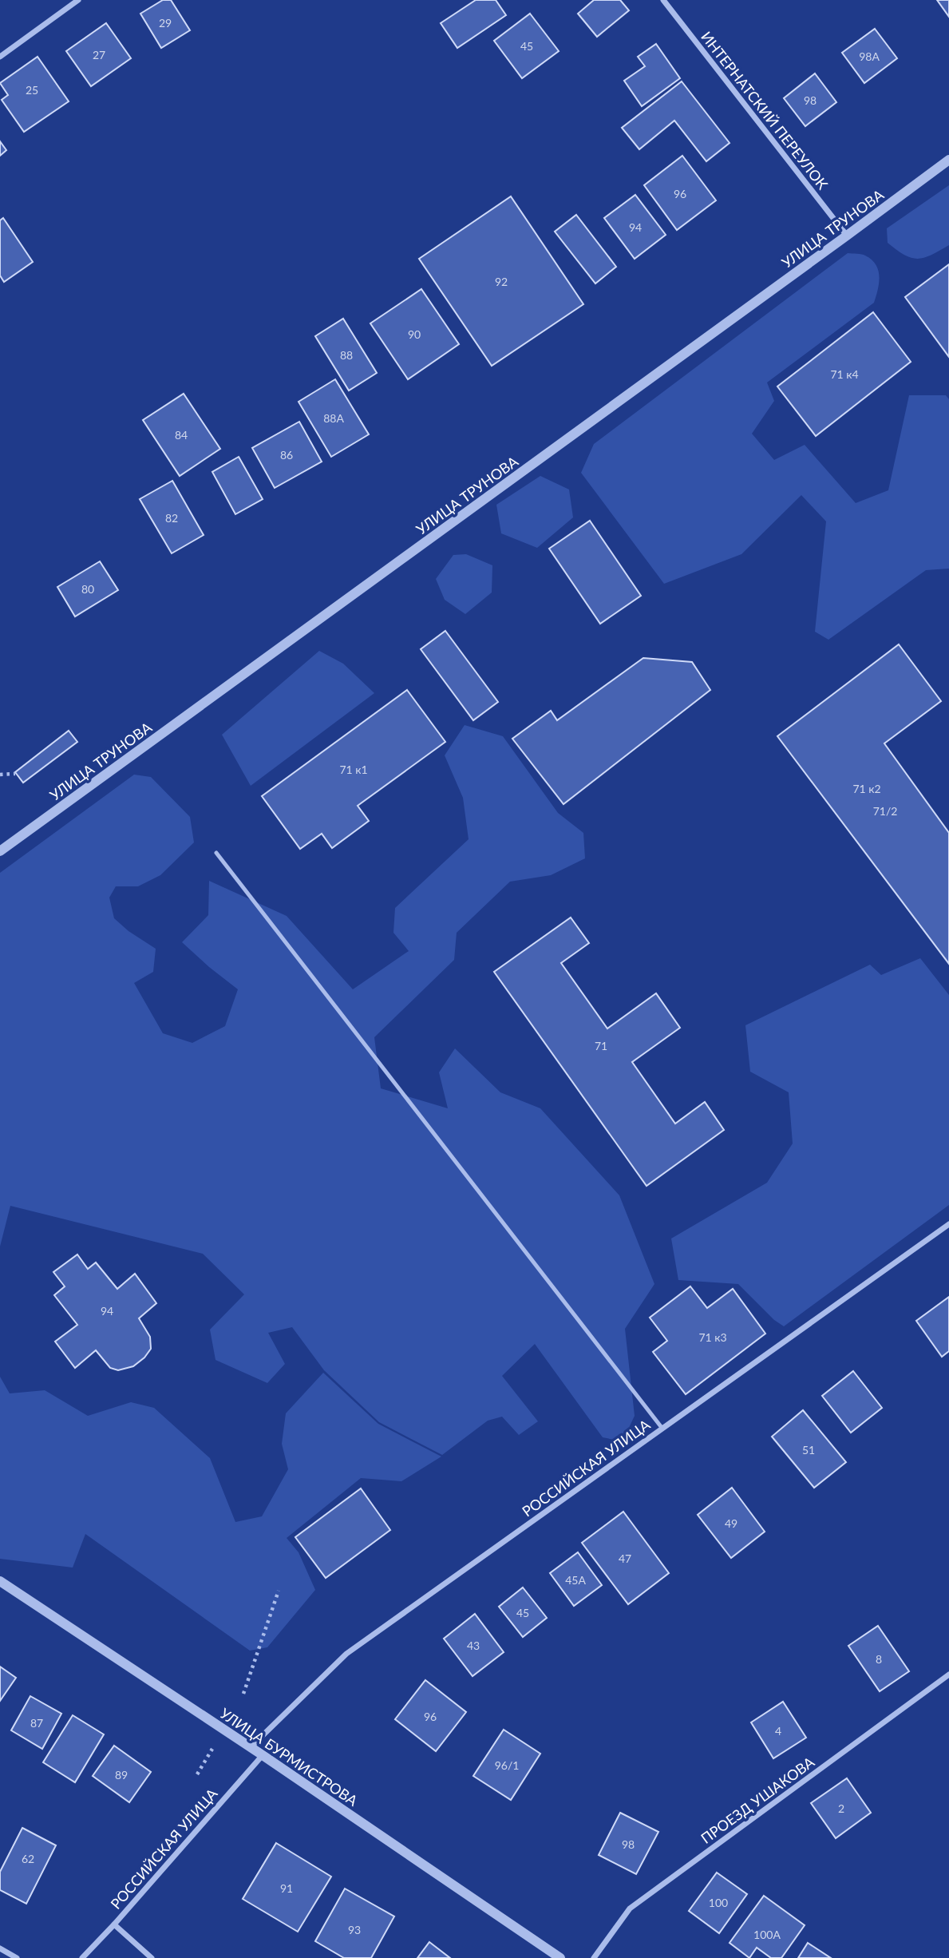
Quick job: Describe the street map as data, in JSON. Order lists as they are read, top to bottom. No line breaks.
{"streets":{"street":["ИНТЕРНАТСКИЙ ПЕРЕУЛОК","УЛИЦА ТРУНОВА","РОССИЙСКАЯ УЛИЦА","УЛИЦА БУРМИСТРОВА","ПРОЕЗД УШАКОВА"]},"crossings":[["ИНТЕРНАТСКИЙ ПЕРЕУЛОК","УЛИЦА ТРУНОВА"],["РОССИЙСКАЯ УЛИЦА","УЛИЦА БУРМИСТРОВА"]],"house_numbers":["29","45","27","98А","25","98","96","94","92","90","88","71 к4","88А","84","86","82","80","71 к1","71 к2","71/2","71","94","71 к3","51","49","47","45А","45","43","8","96","87","4","96/1","89","2","98","62","91","100","93","100А"]}
